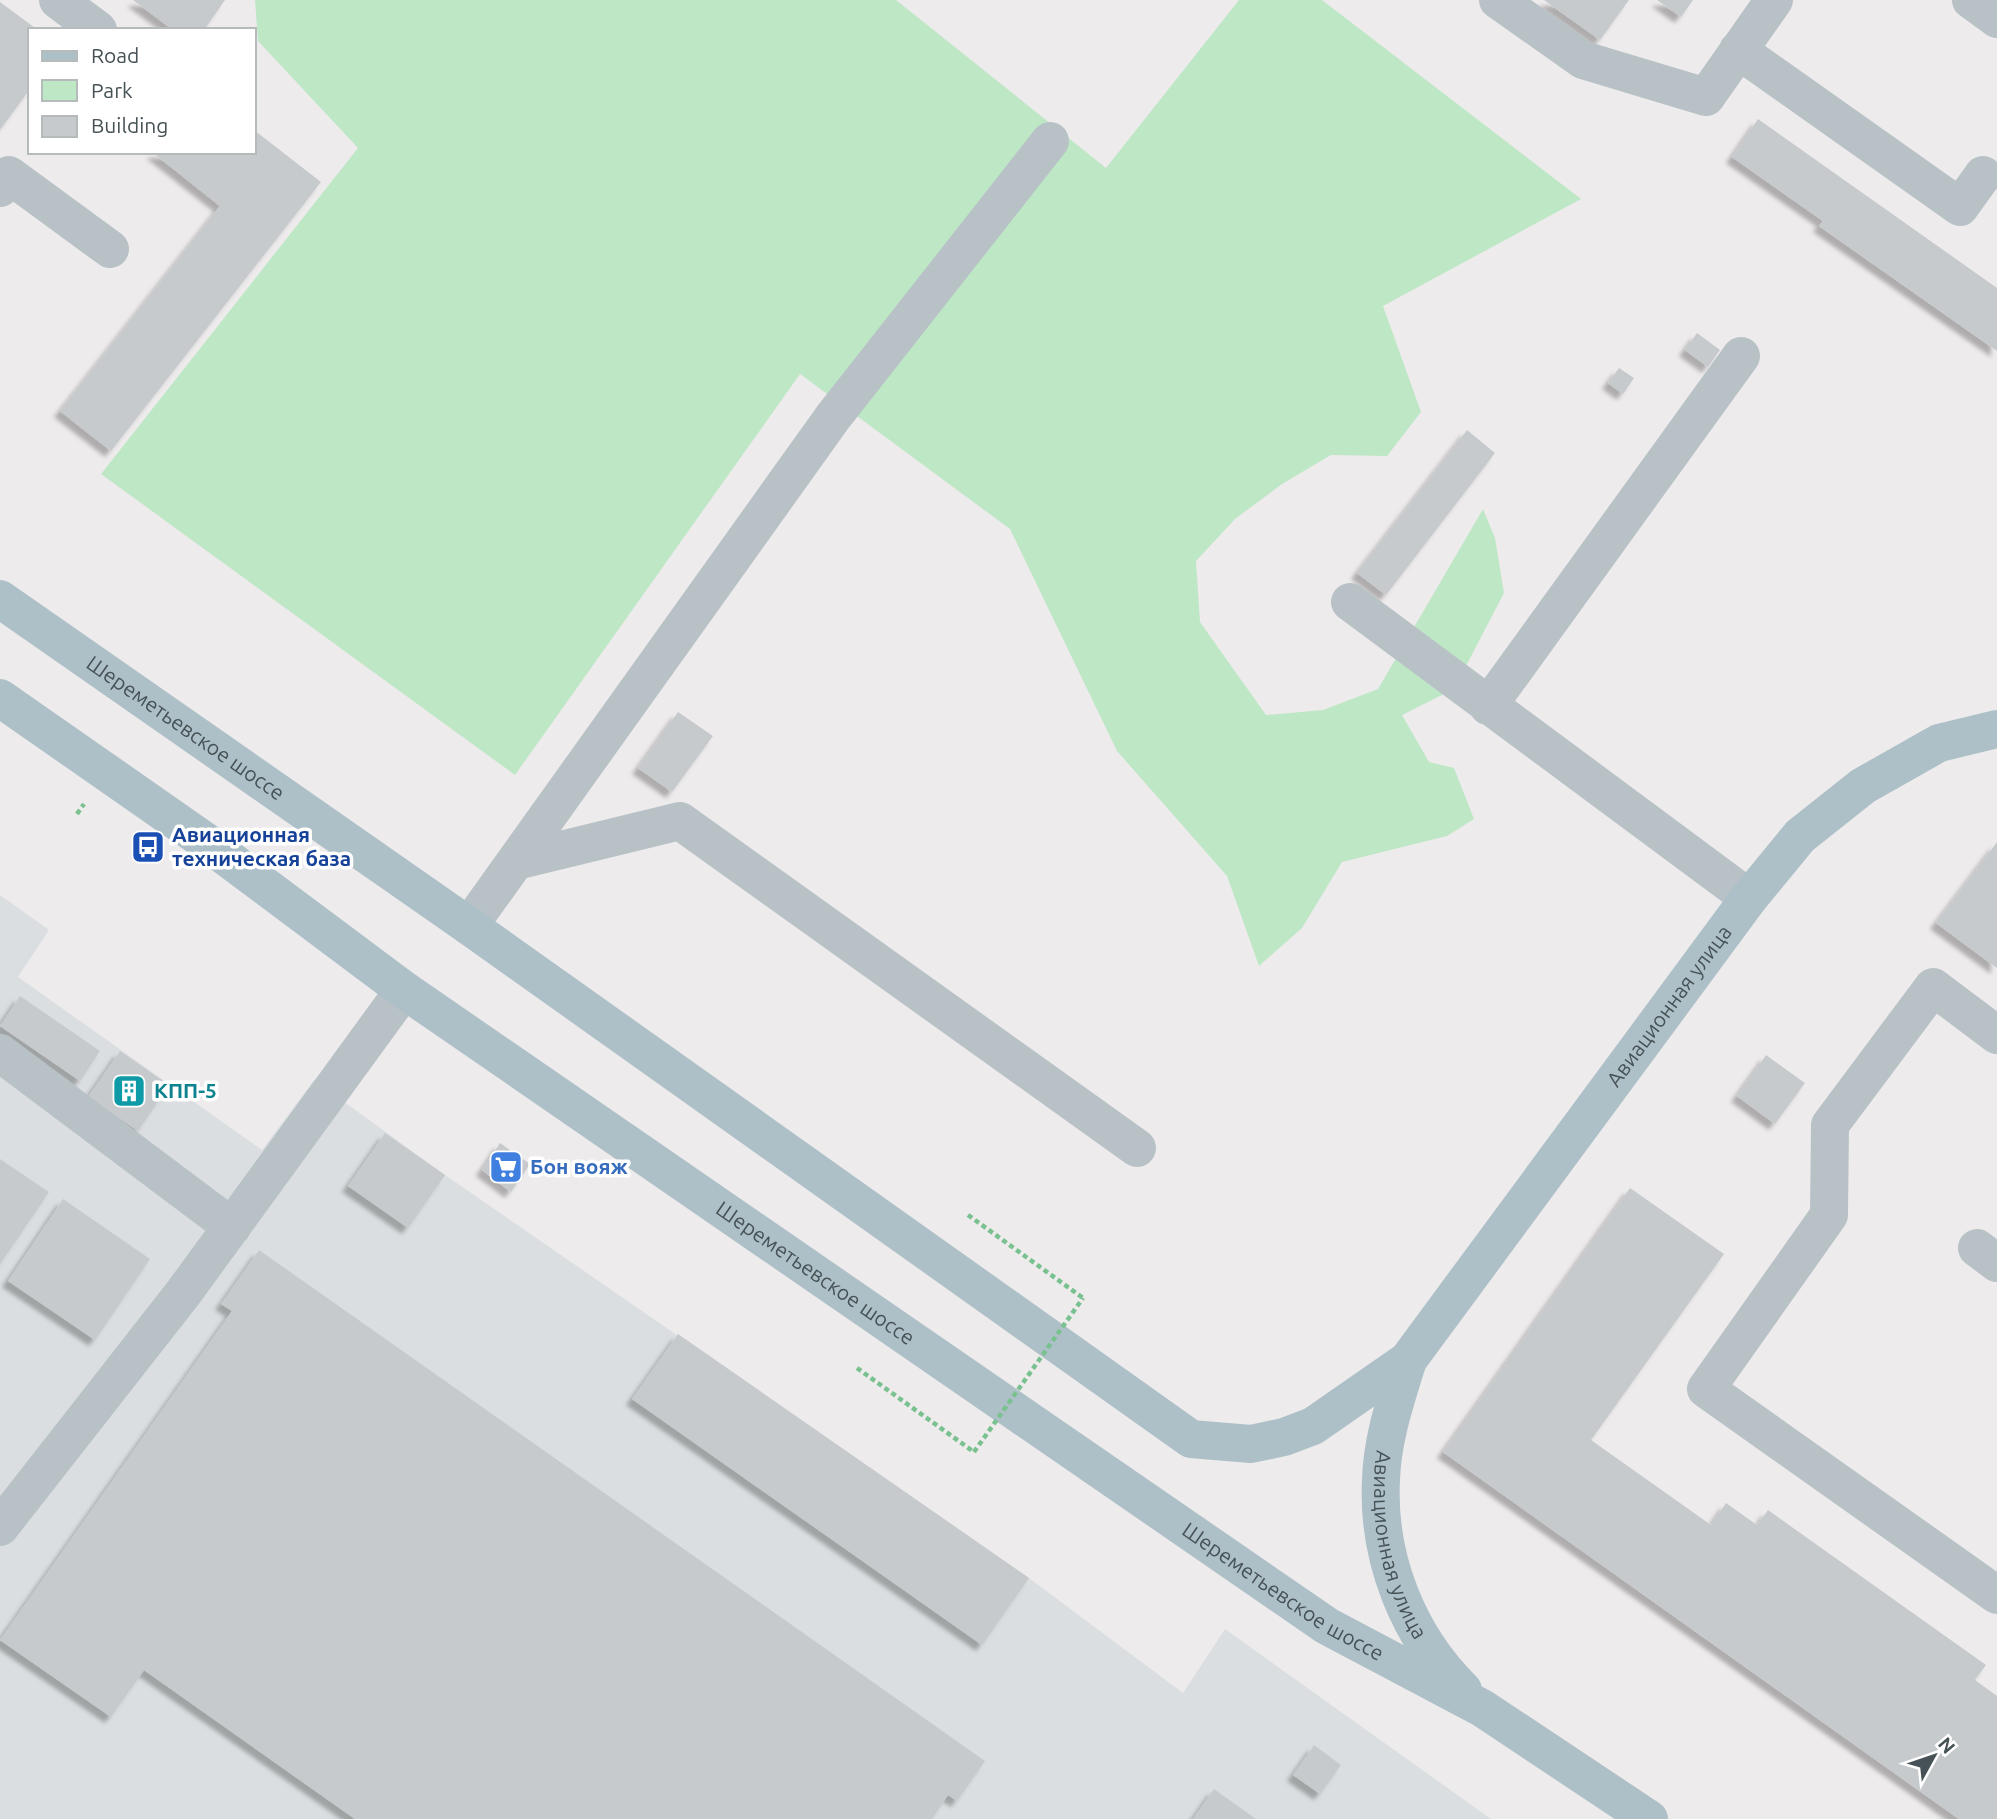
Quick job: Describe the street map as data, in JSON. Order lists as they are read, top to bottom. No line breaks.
{"streets":{"main road":["Шереметьевское шоссе","Авиационная улица"]},"crossings":[["Шереметьевское шоссе","Авиационная улица"]],"places":{"bus stop":["Авиационная техническая база"],"building":["КПП-5"],"supermarket":["Бон вояж"]},"legend":["Road","Park","Building"],"north":"top right"}
